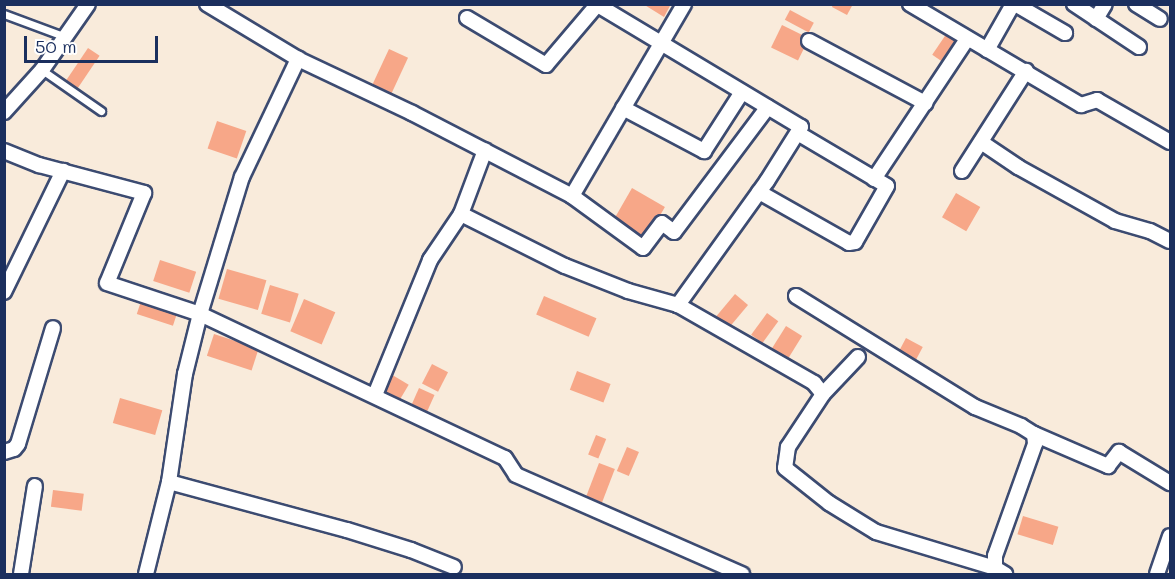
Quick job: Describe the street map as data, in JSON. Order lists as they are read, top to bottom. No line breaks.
{"scale_bar":"50 m"}
